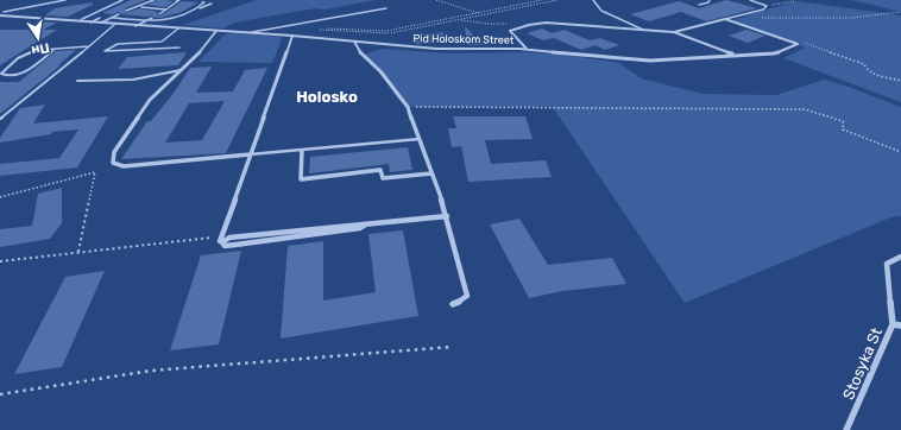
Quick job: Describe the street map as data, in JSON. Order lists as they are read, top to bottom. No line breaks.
{"streets":{"street":["Pid Holoskom Street","Stosyka St"]},"districts":["Holosko"],"north":"bottom"}
